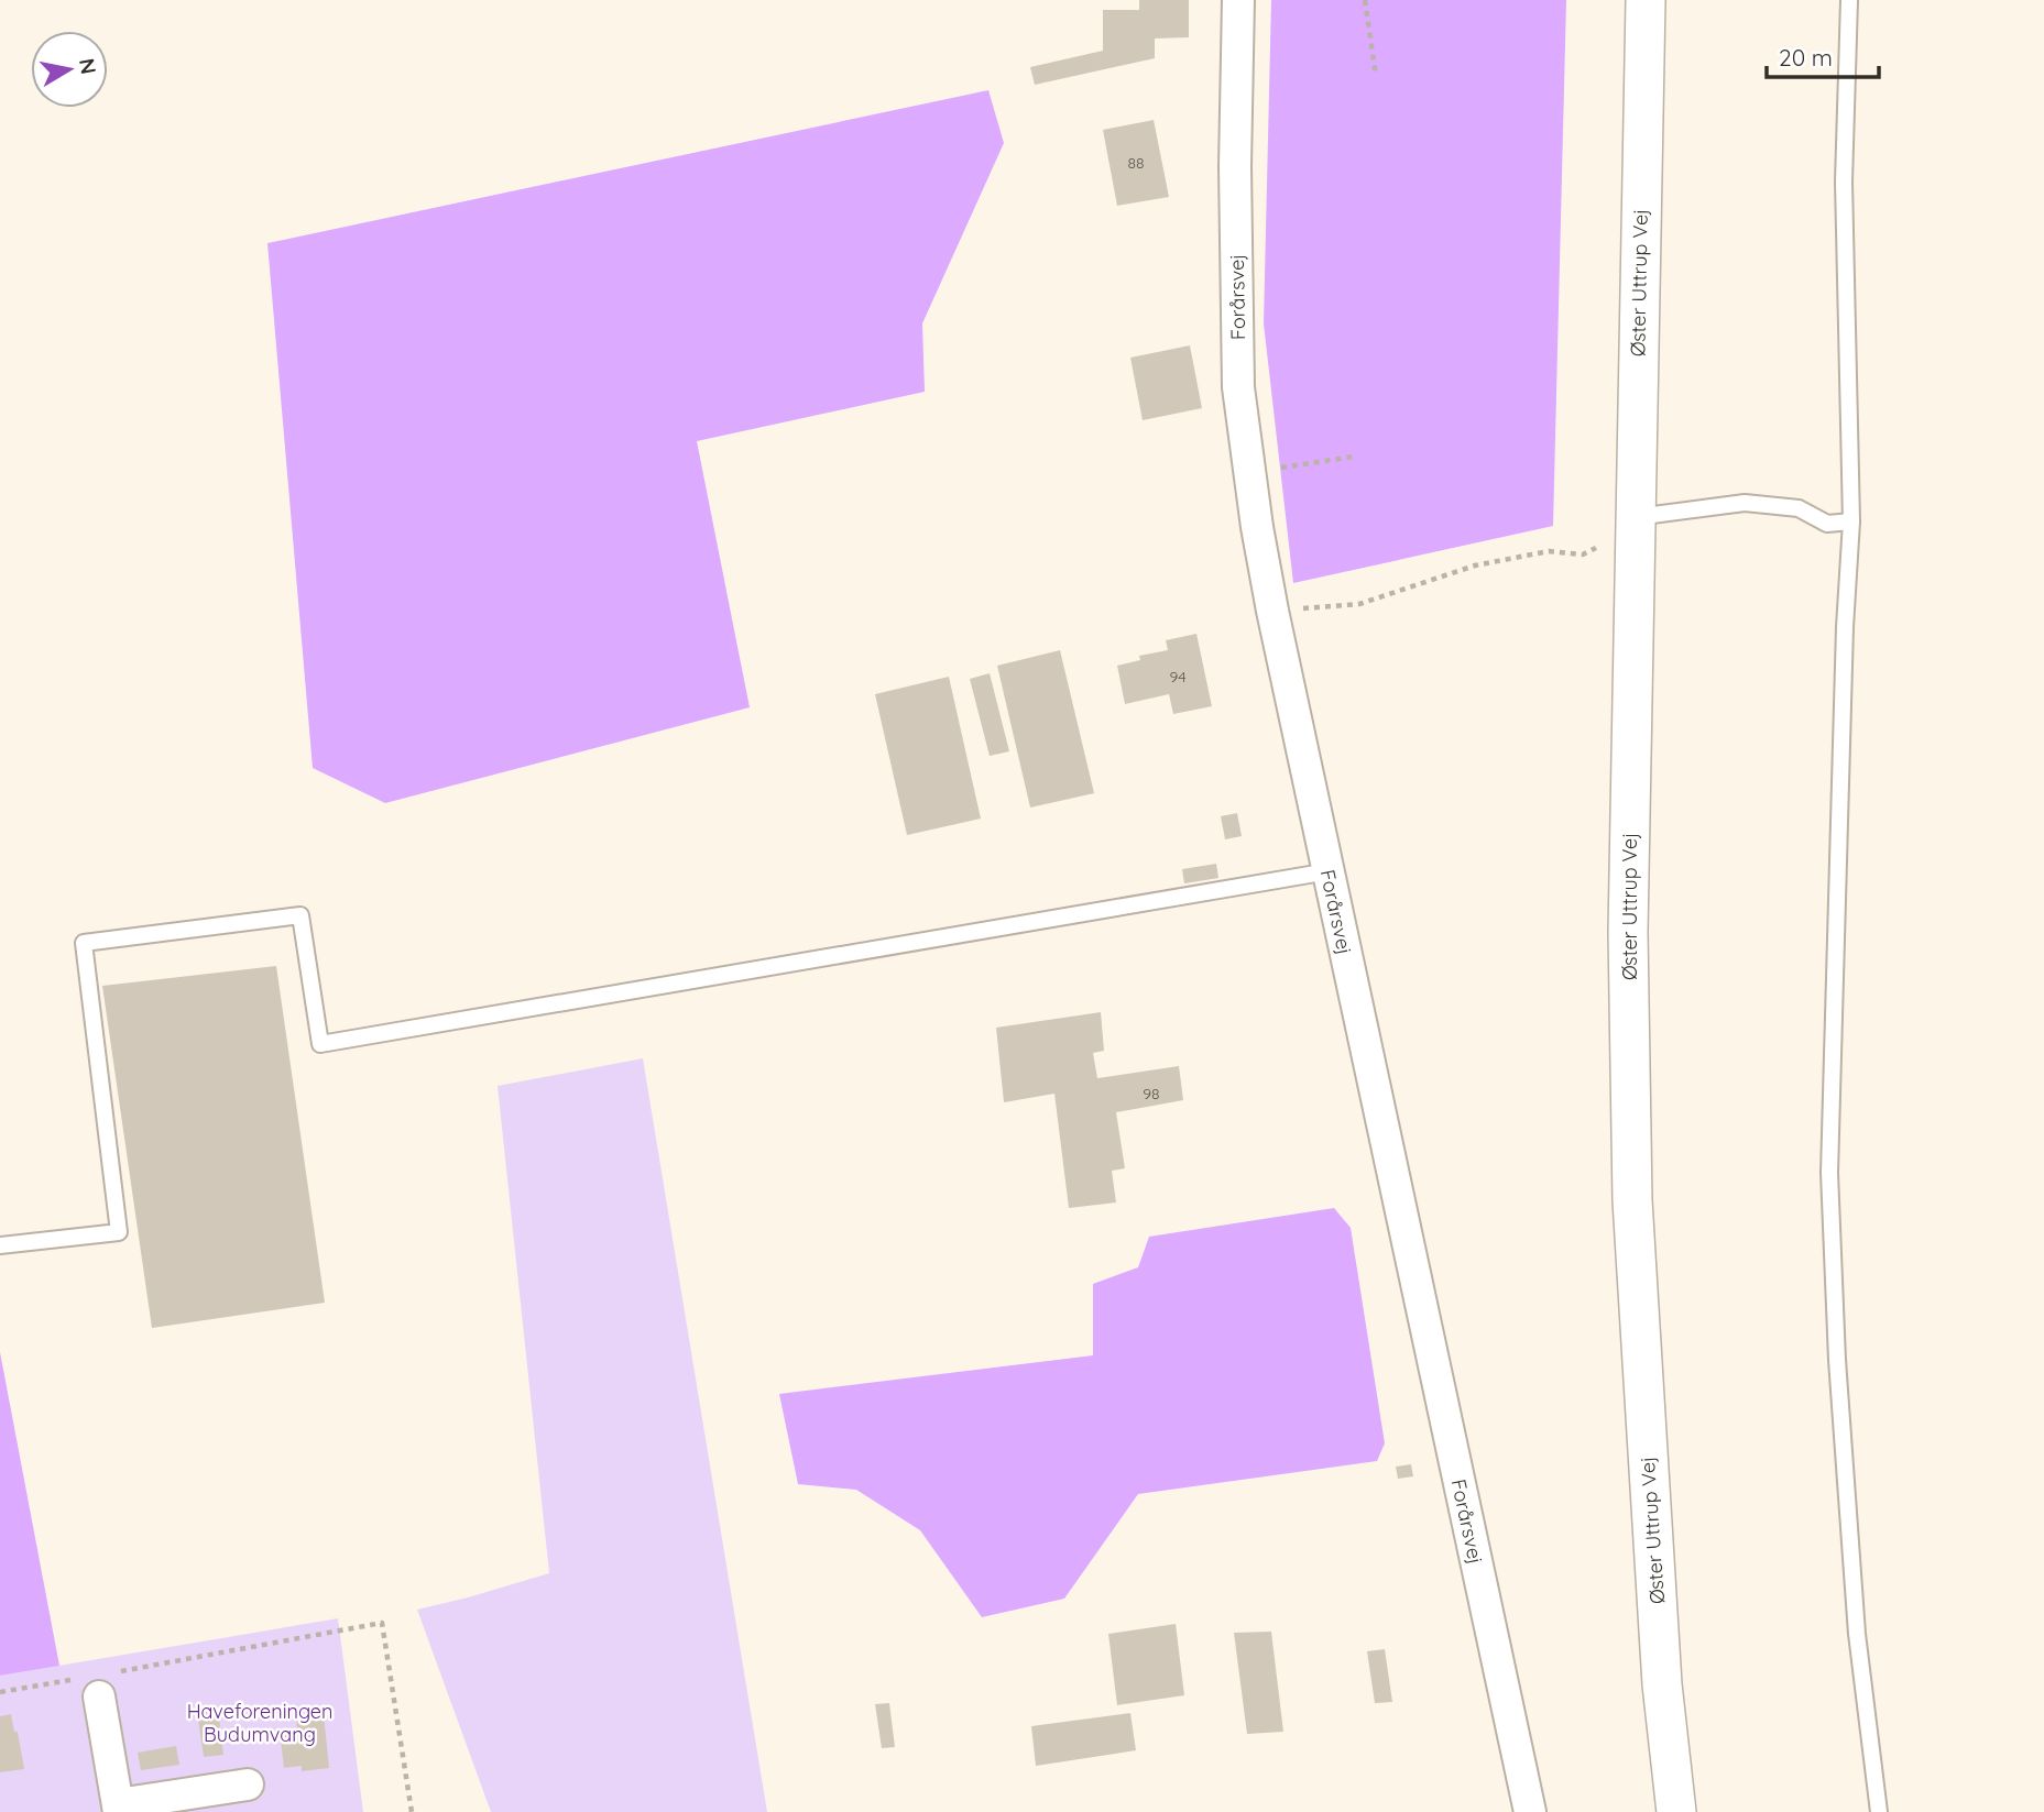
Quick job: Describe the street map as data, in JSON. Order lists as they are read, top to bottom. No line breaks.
{"streets":{"street":["Øster Uttrup Vej","Forårsvej"]},"parks":["Haveforeningen Budumvang"],"house_numbers":["88","94","98"],"scale_bar":"20 m","north":"right"}
